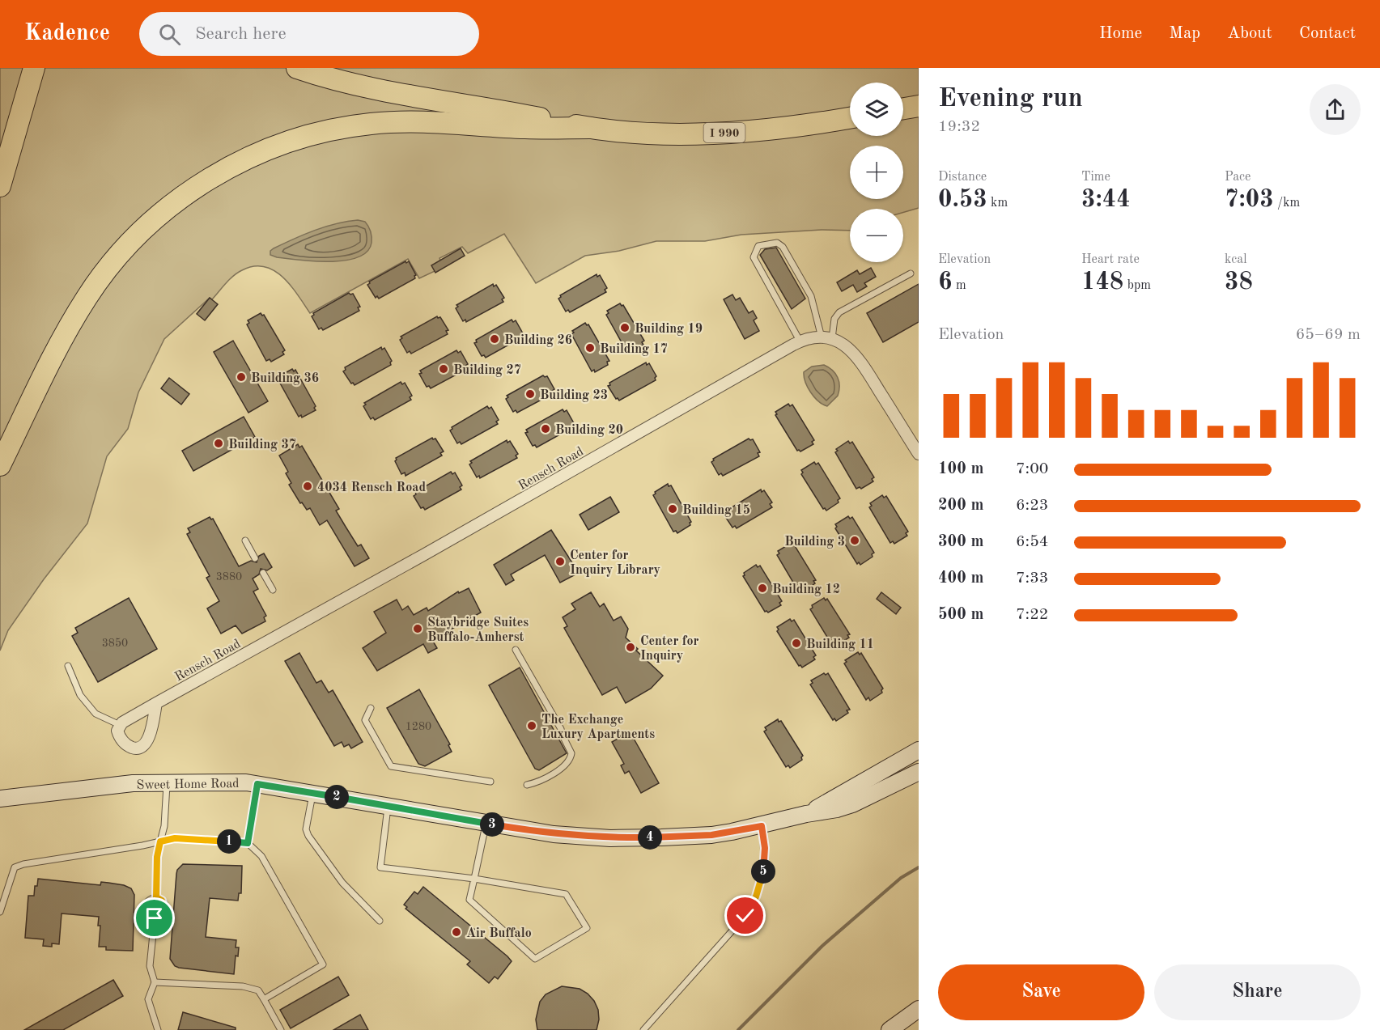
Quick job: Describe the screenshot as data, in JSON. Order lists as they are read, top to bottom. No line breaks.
{"streets":{"highway":["I 990"],"main road":["Sweet Home Road"],"street":["Rensch Road"]},"places":["Building 19","Building 26","Building 17","Building 27","Building 36","Building 23","Building 20","Building 37","4034 Rensch Road","Building 15","Building 3","Center for Inquiry Library","Building 12","Staybridge Suites Buffalo-Amherst","Building 11","Center for Inquiry","The Exchange Luxury Apartments","Air Buffalo"],"house_numbers":["3880","3850","1280"],"page":{"header":"Kadence","search":"Search here","nav":["Home","Map","About","Contact"],"heading":["Evening run","19:32"],"map_buttons":["+","−"],"stats":[["Distance","0.53 km"],["Time","3:44"],["Pace","7:03 /km"],["Elevation","6 m"],["Heart rate","148 bpm"],["kcal","38"]],"chart":["Elevation","65–69 m"],"list":[{"name":"100 m","note":"7:00"},{"name":"200 m","note":"6:23"},{"name":"300 m","note":"6:54"},{"name":"400 m","note":"7:33"},{"name":"500 m","note":"7:22"}],"pins":["2","3","4","1","5"],"buttons":["Save","Share"]}}
